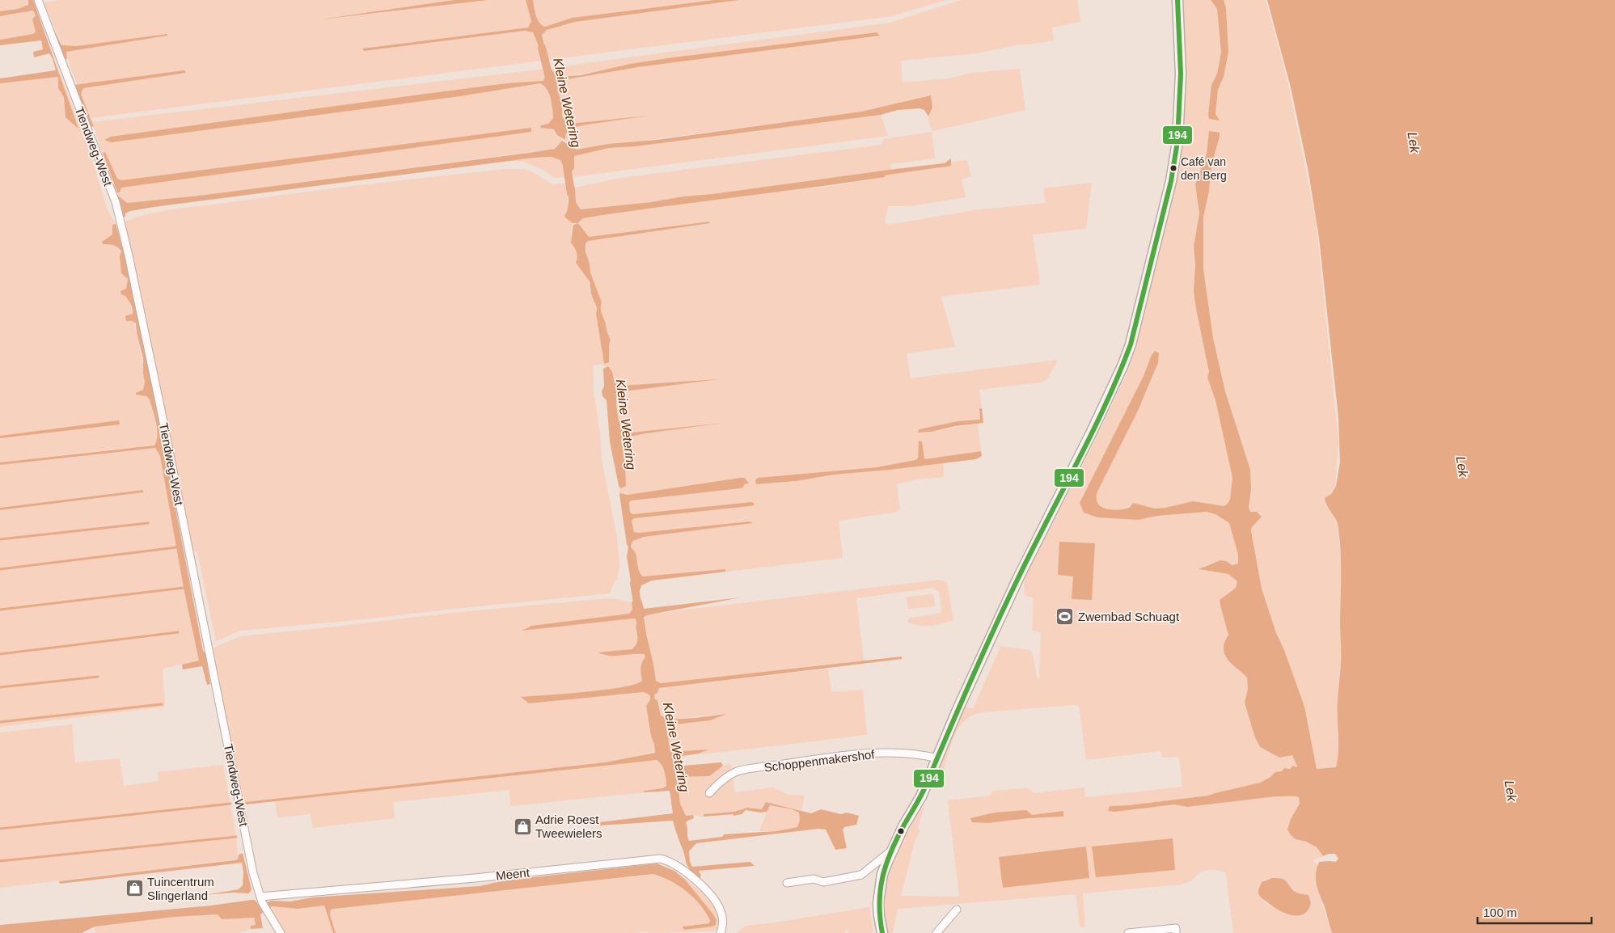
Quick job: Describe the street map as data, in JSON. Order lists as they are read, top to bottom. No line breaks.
{"streets":{"street":["Tiendweg-West","Schoppenmakershof","Meent"]},"crossings":[["Tiendweg-West","Meent"]],"water":["Kleine Wetering","Lek"],"places":{"other":["Café van den Berg"],"sports":["Zwembad Schuagt"],"shop":["Adrie Roest Tweewielers","Tuincentrum Slingerland"]},"lines":["transit line 194"],"scale_bar":"100 m"}
